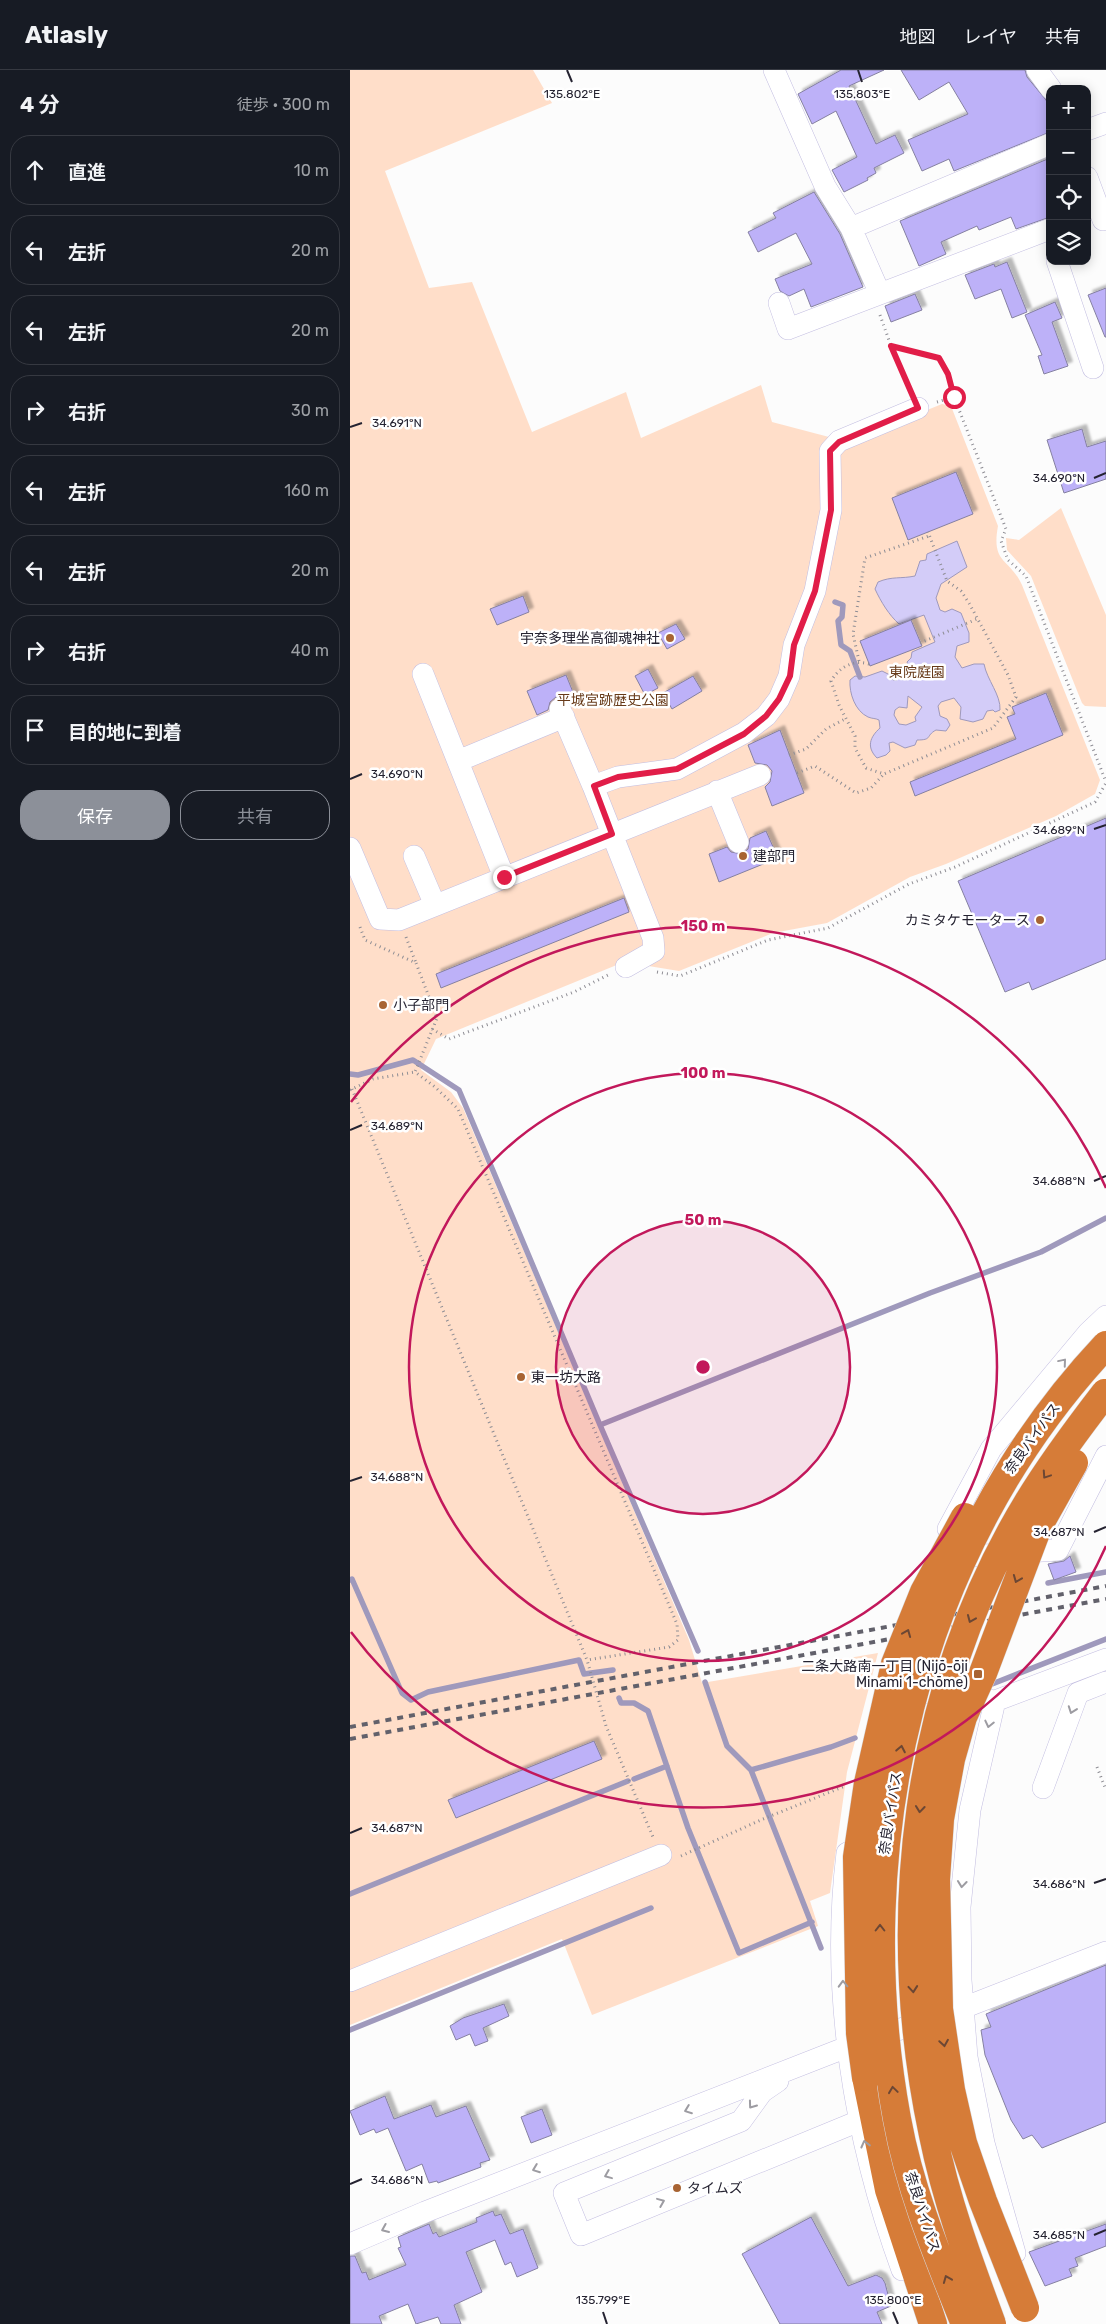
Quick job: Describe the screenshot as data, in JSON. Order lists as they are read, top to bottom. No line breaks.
{"streets":{"highway":["奈良バイパス"]},"parks":["東院庭園","平城宮跡歴史公園"],"places":{"other":["宇奈多理坐高御魂神社","建部門","カミタケモータース","小子部門","東一坊大路","タイムズ"],"transit":["二条大路南一丁目 (Nijō-ōji Minami 1-chōme)"]},"page":{"header":"Atlasly","nav":["地図","レイヤ","共有"],"heading":["4 分","徒歩 · 300 m"],"map_buttons":["+","−"],"list":[["直進","10 m"],["左折","20 m"],["左折","20 m"],["右折","30 m"],["左折","160 m"],["左折","20 m"],["右折","40 m"],"目的地に到着"],"buttons":["保存","共有"]},"coordinates":["135.802°E","135.803°E","34.691°N","34.690°N","34.689°N","34.688°N","34.687°N","34.686°N","34.685°N","135.799°E","135.800°E"],"rings":["150 m","100 m","50 m"]}
